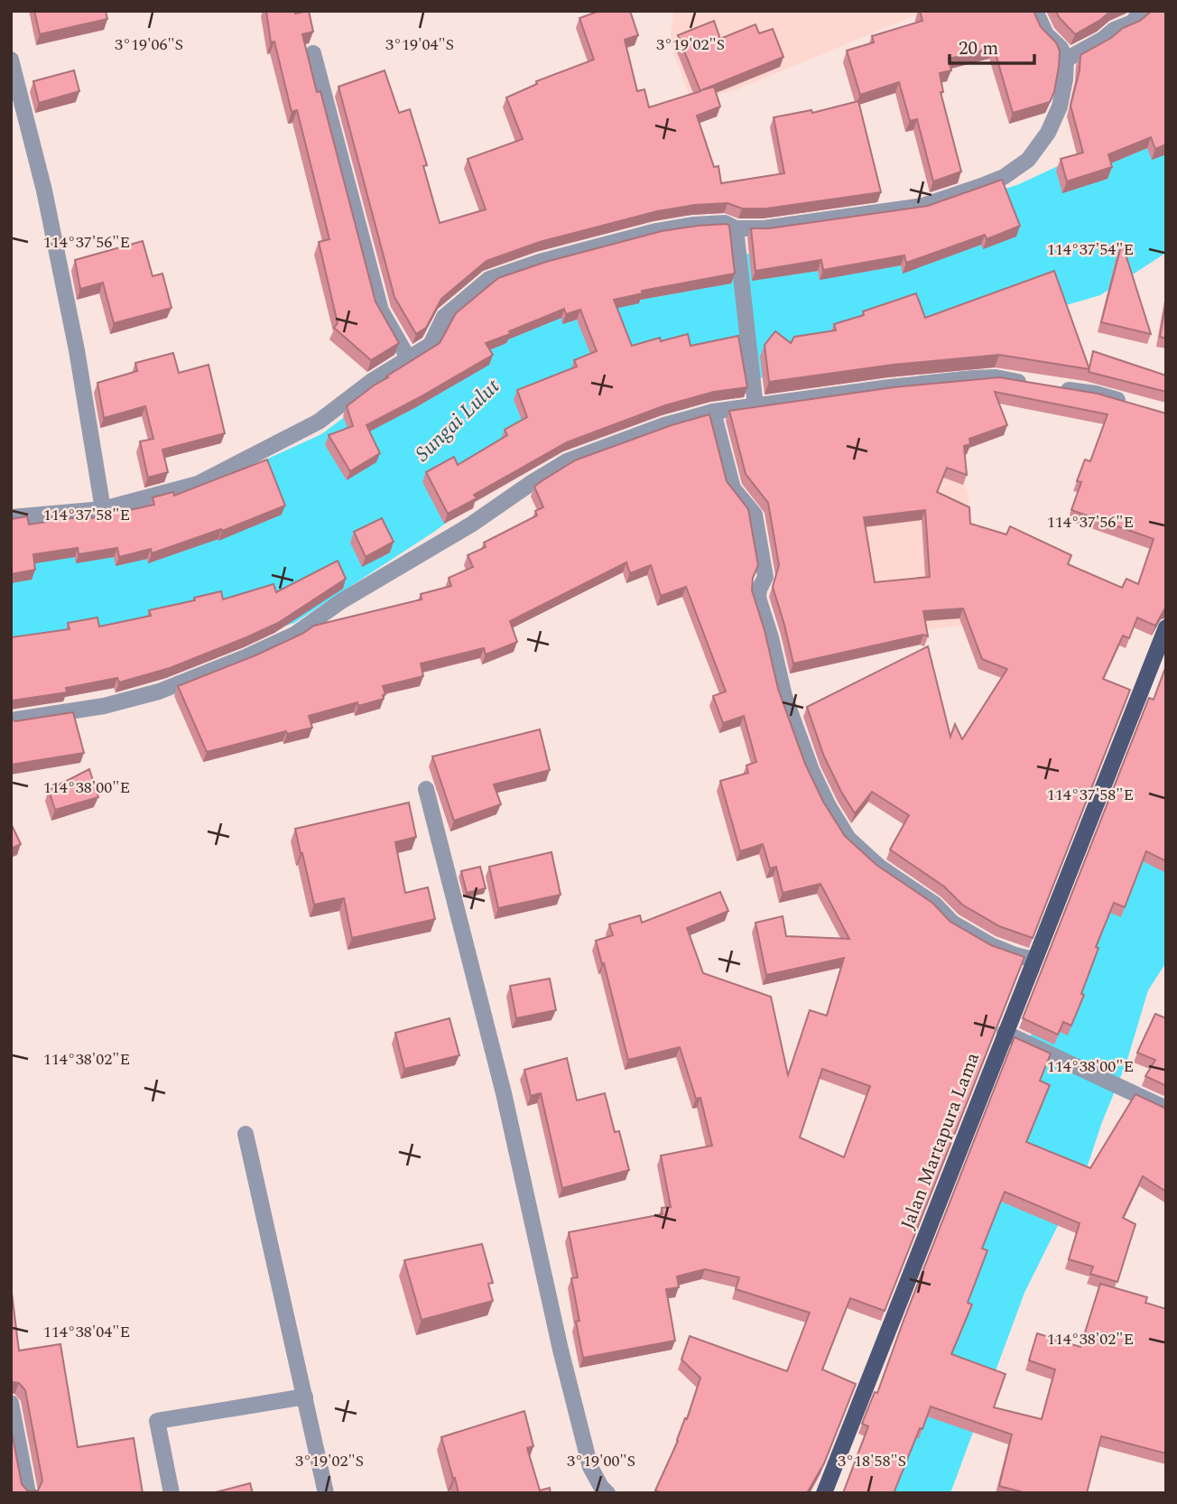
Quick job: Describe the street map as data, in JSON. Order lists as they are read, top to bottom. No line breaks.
{"streets":{"main road":["Jalan Martapura Lama"]},"water":["Sungai Lulut"],"scale_bar":"20 m","coordinates":["3°19'06\"S","3°19'04\"S","3°19'02\"S","114°37'56\"E","114°37'54\"E","114°37'58\"E","114°38'00\"E","114°38'02\"E","114°38'04\"E","3°19'00\"S","3°18'58\"S"]}
